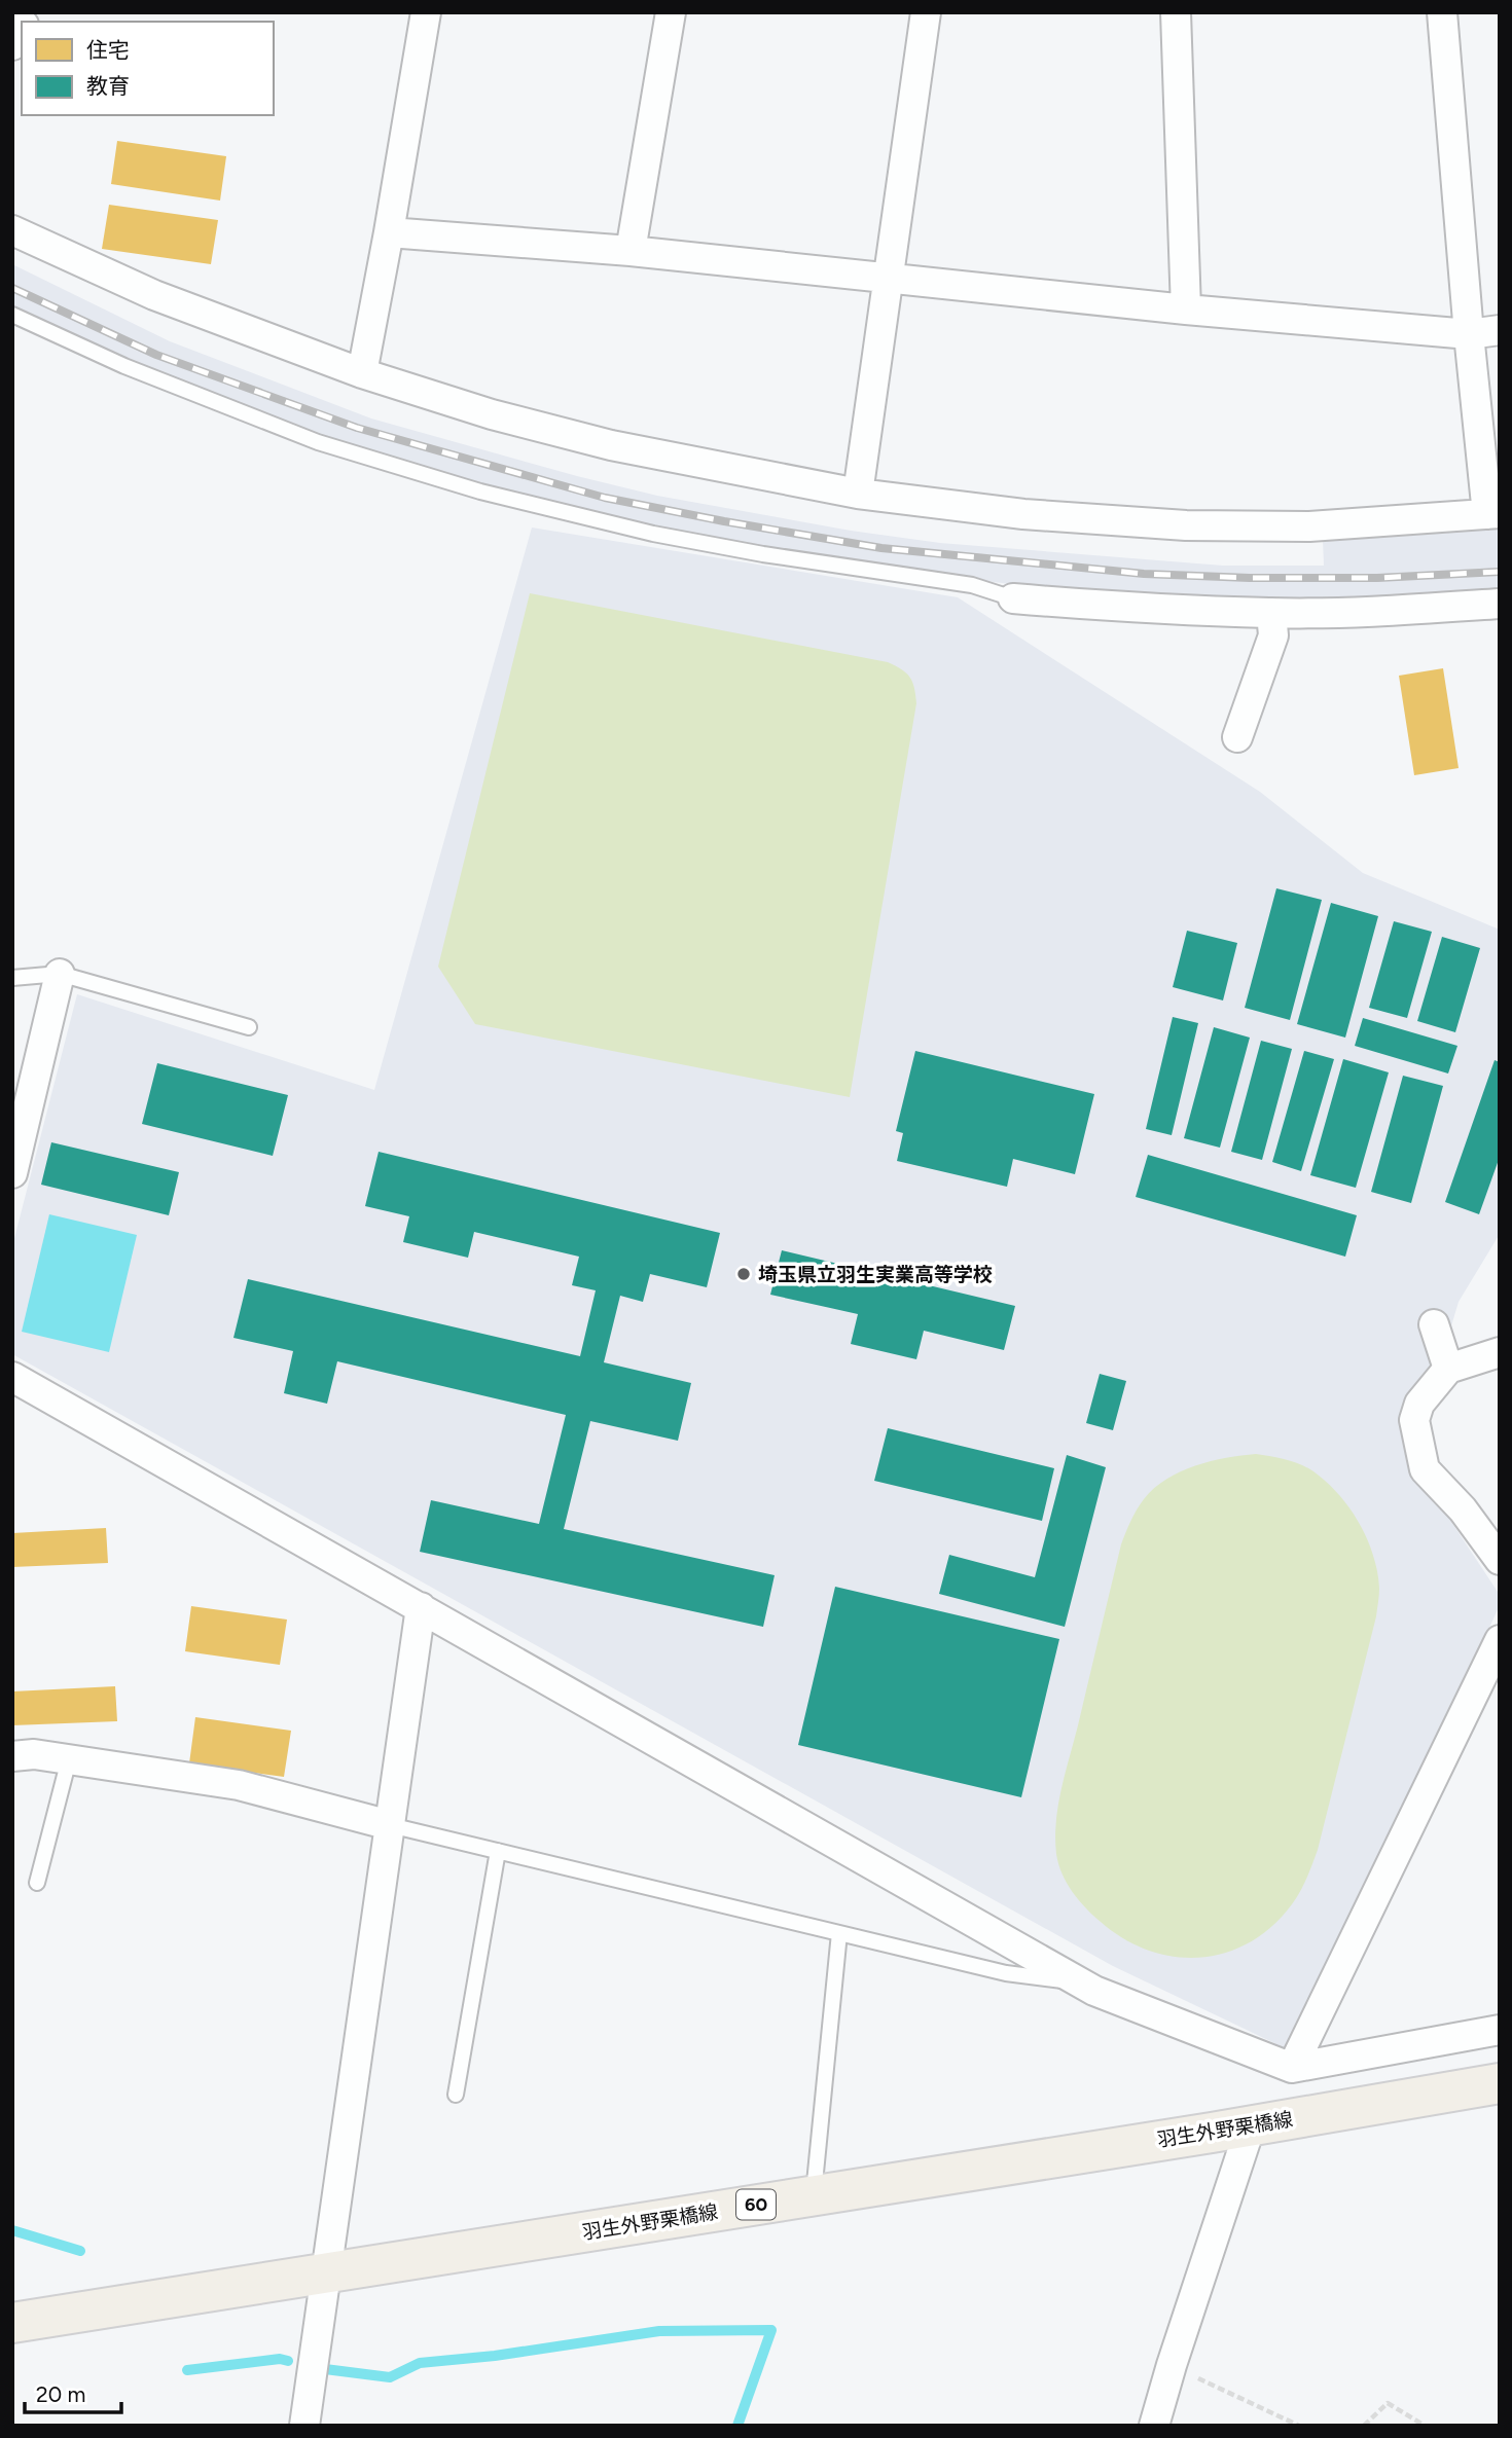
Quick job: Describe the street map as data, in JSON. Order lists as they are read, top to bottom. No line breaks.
{"streets":{"main road":["羽生外野栗橋線","60"]},"places":["埼玉県立羽生実業高等学校"],"legend":["住宅","教育"],"scale_bar":"20 m"}
